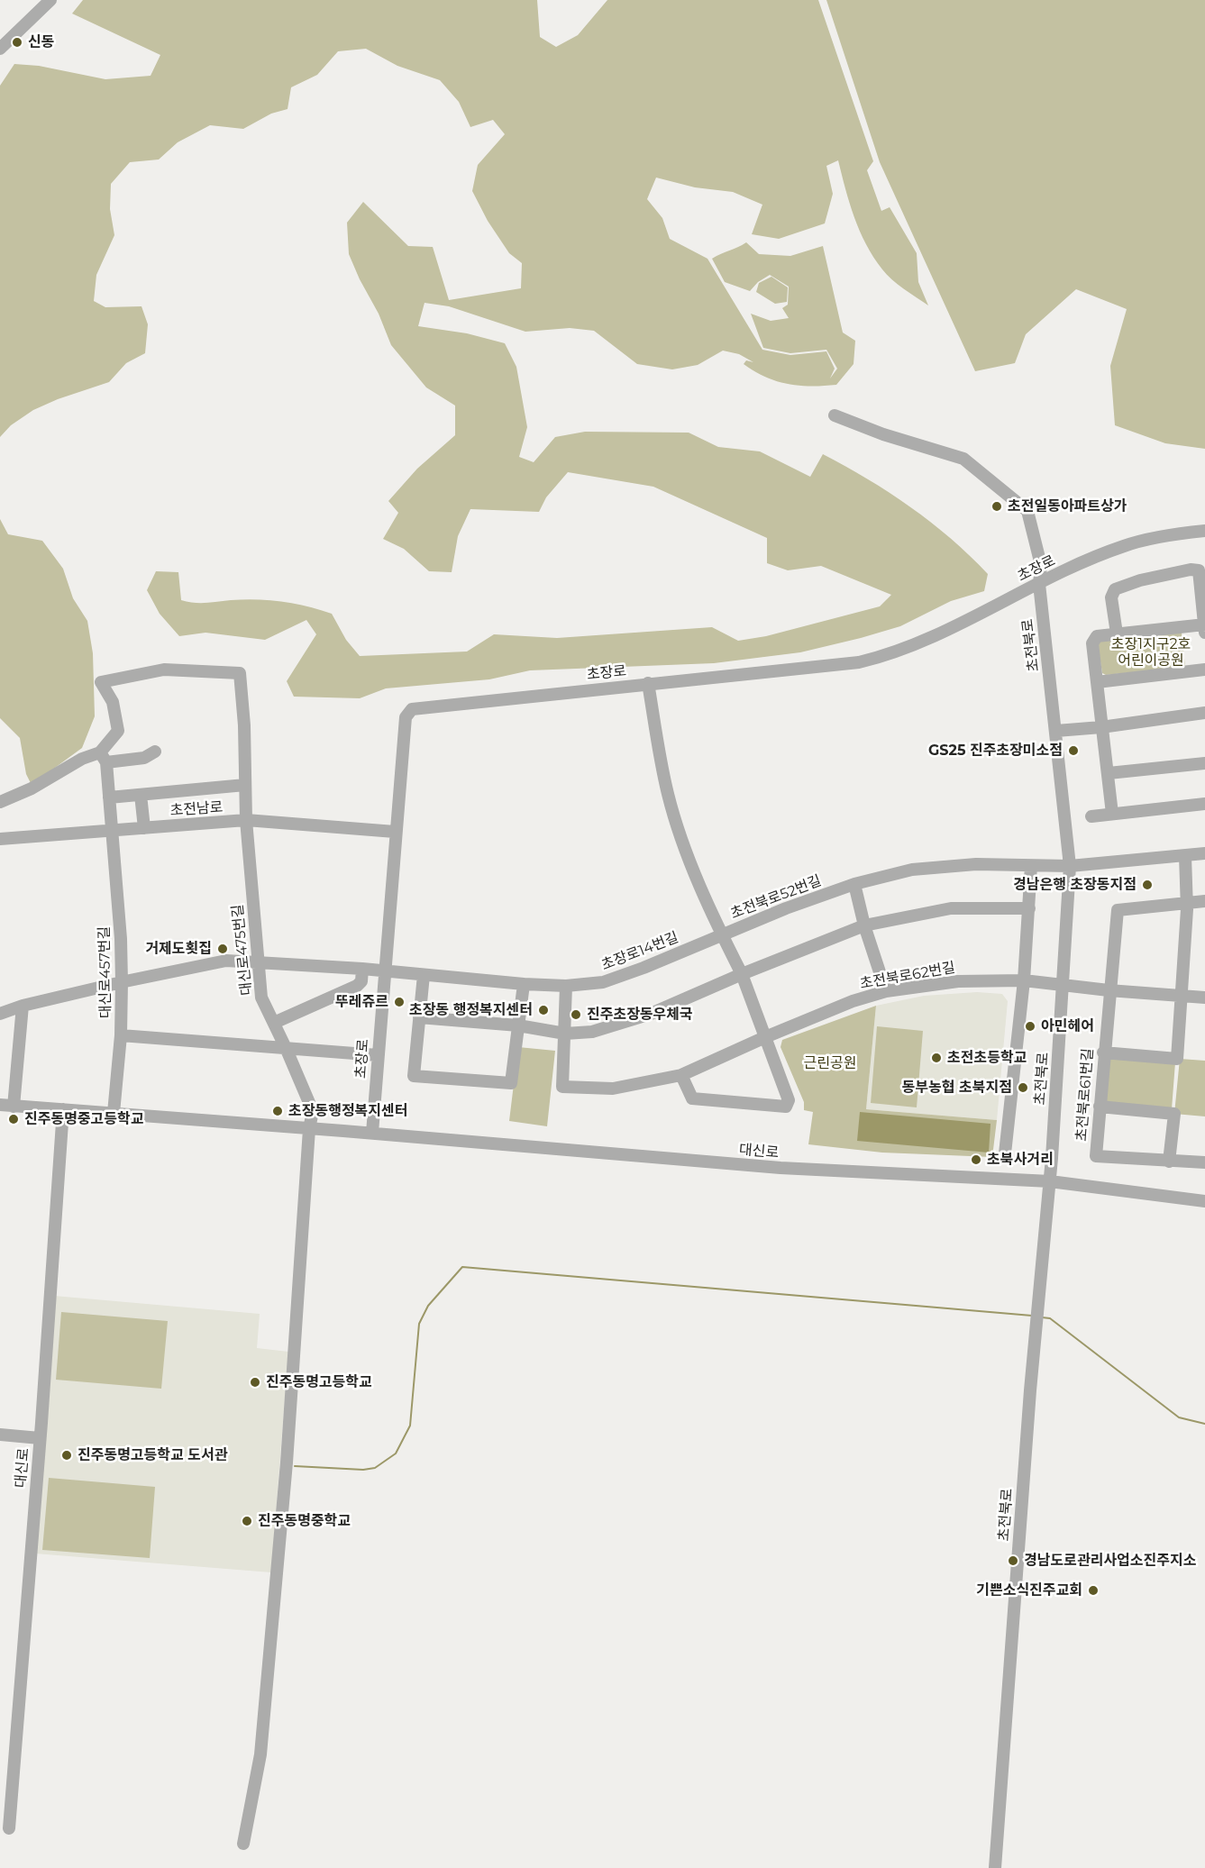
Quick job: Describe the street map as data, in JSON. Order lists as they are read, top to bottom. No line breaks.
{"streets":{"street":["초장로","초전북로","초전남로","초전북로52번길","대신로475번길","초장로14번길","대신로457번길","초전북로62번길","초전북로61번길","대신로"]},"crossings":[["초장로","초전북로"],["초장로","초전남로"],["초장로","초장로14번길"],["초장로","대신로"],["초전북로","초전북로52번길"],["초전북로","초전북로62번길"],["초전북로","대신로"],["초전남로","대신로475번길"],["초전남로","대신로457번길"],["초전북로52번길","초장로14번길"],["초전북로52번길","초전북로62번길"],["대신로475번길","초장로14번길"],["대신로475번길","대신로457번길"],["대신로475번길","대신로"],["초장로14번길","대신로457번길"],["대신로457번길","대신로"]],"parks":["초장1지구2호 어린이공원","근린공원"],"places":["신동","초전일동아파트상가","GS25 진주초장미소점","경남은행 초장동지점","거제도횟집","뚜레쥬르","초장동 행정복지센터","진주초장동우체국","아민헤어","초전초등학교","동부농협 초북지점","초장동행정복지센터","진주동명중고등학교","초북사거리","진주동명고등학교","진주동명고등학교 도서관","진주동명중학교","경남도로관리사업소진주지소","기쁜소식진주교회"]}
